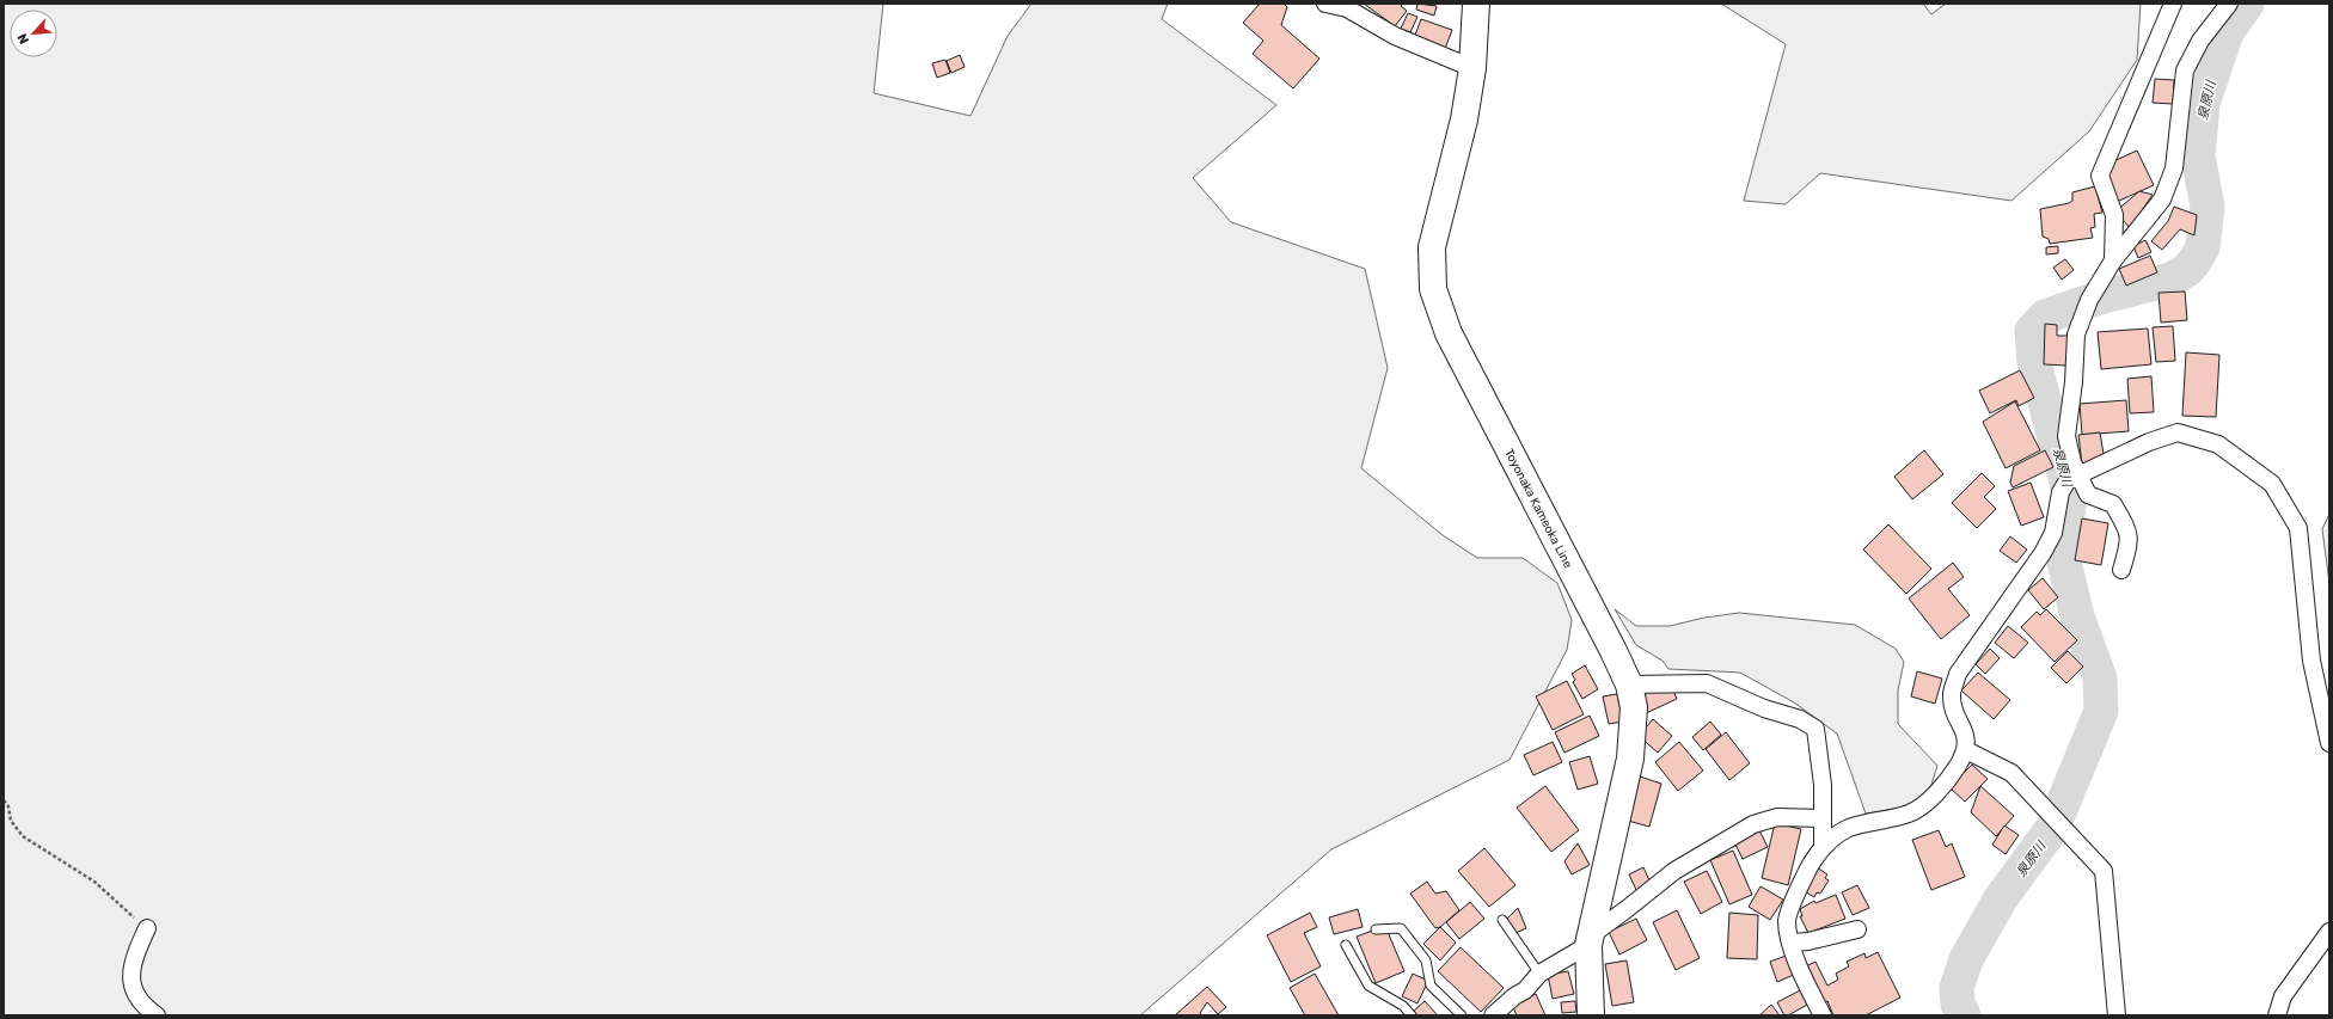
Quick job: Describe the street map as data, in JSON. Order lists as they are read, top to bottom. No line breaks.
{"streets":{"main road":["Toyonaka Kameoka Line"]},"water":["泉原川"],"north":"bottom left"}
